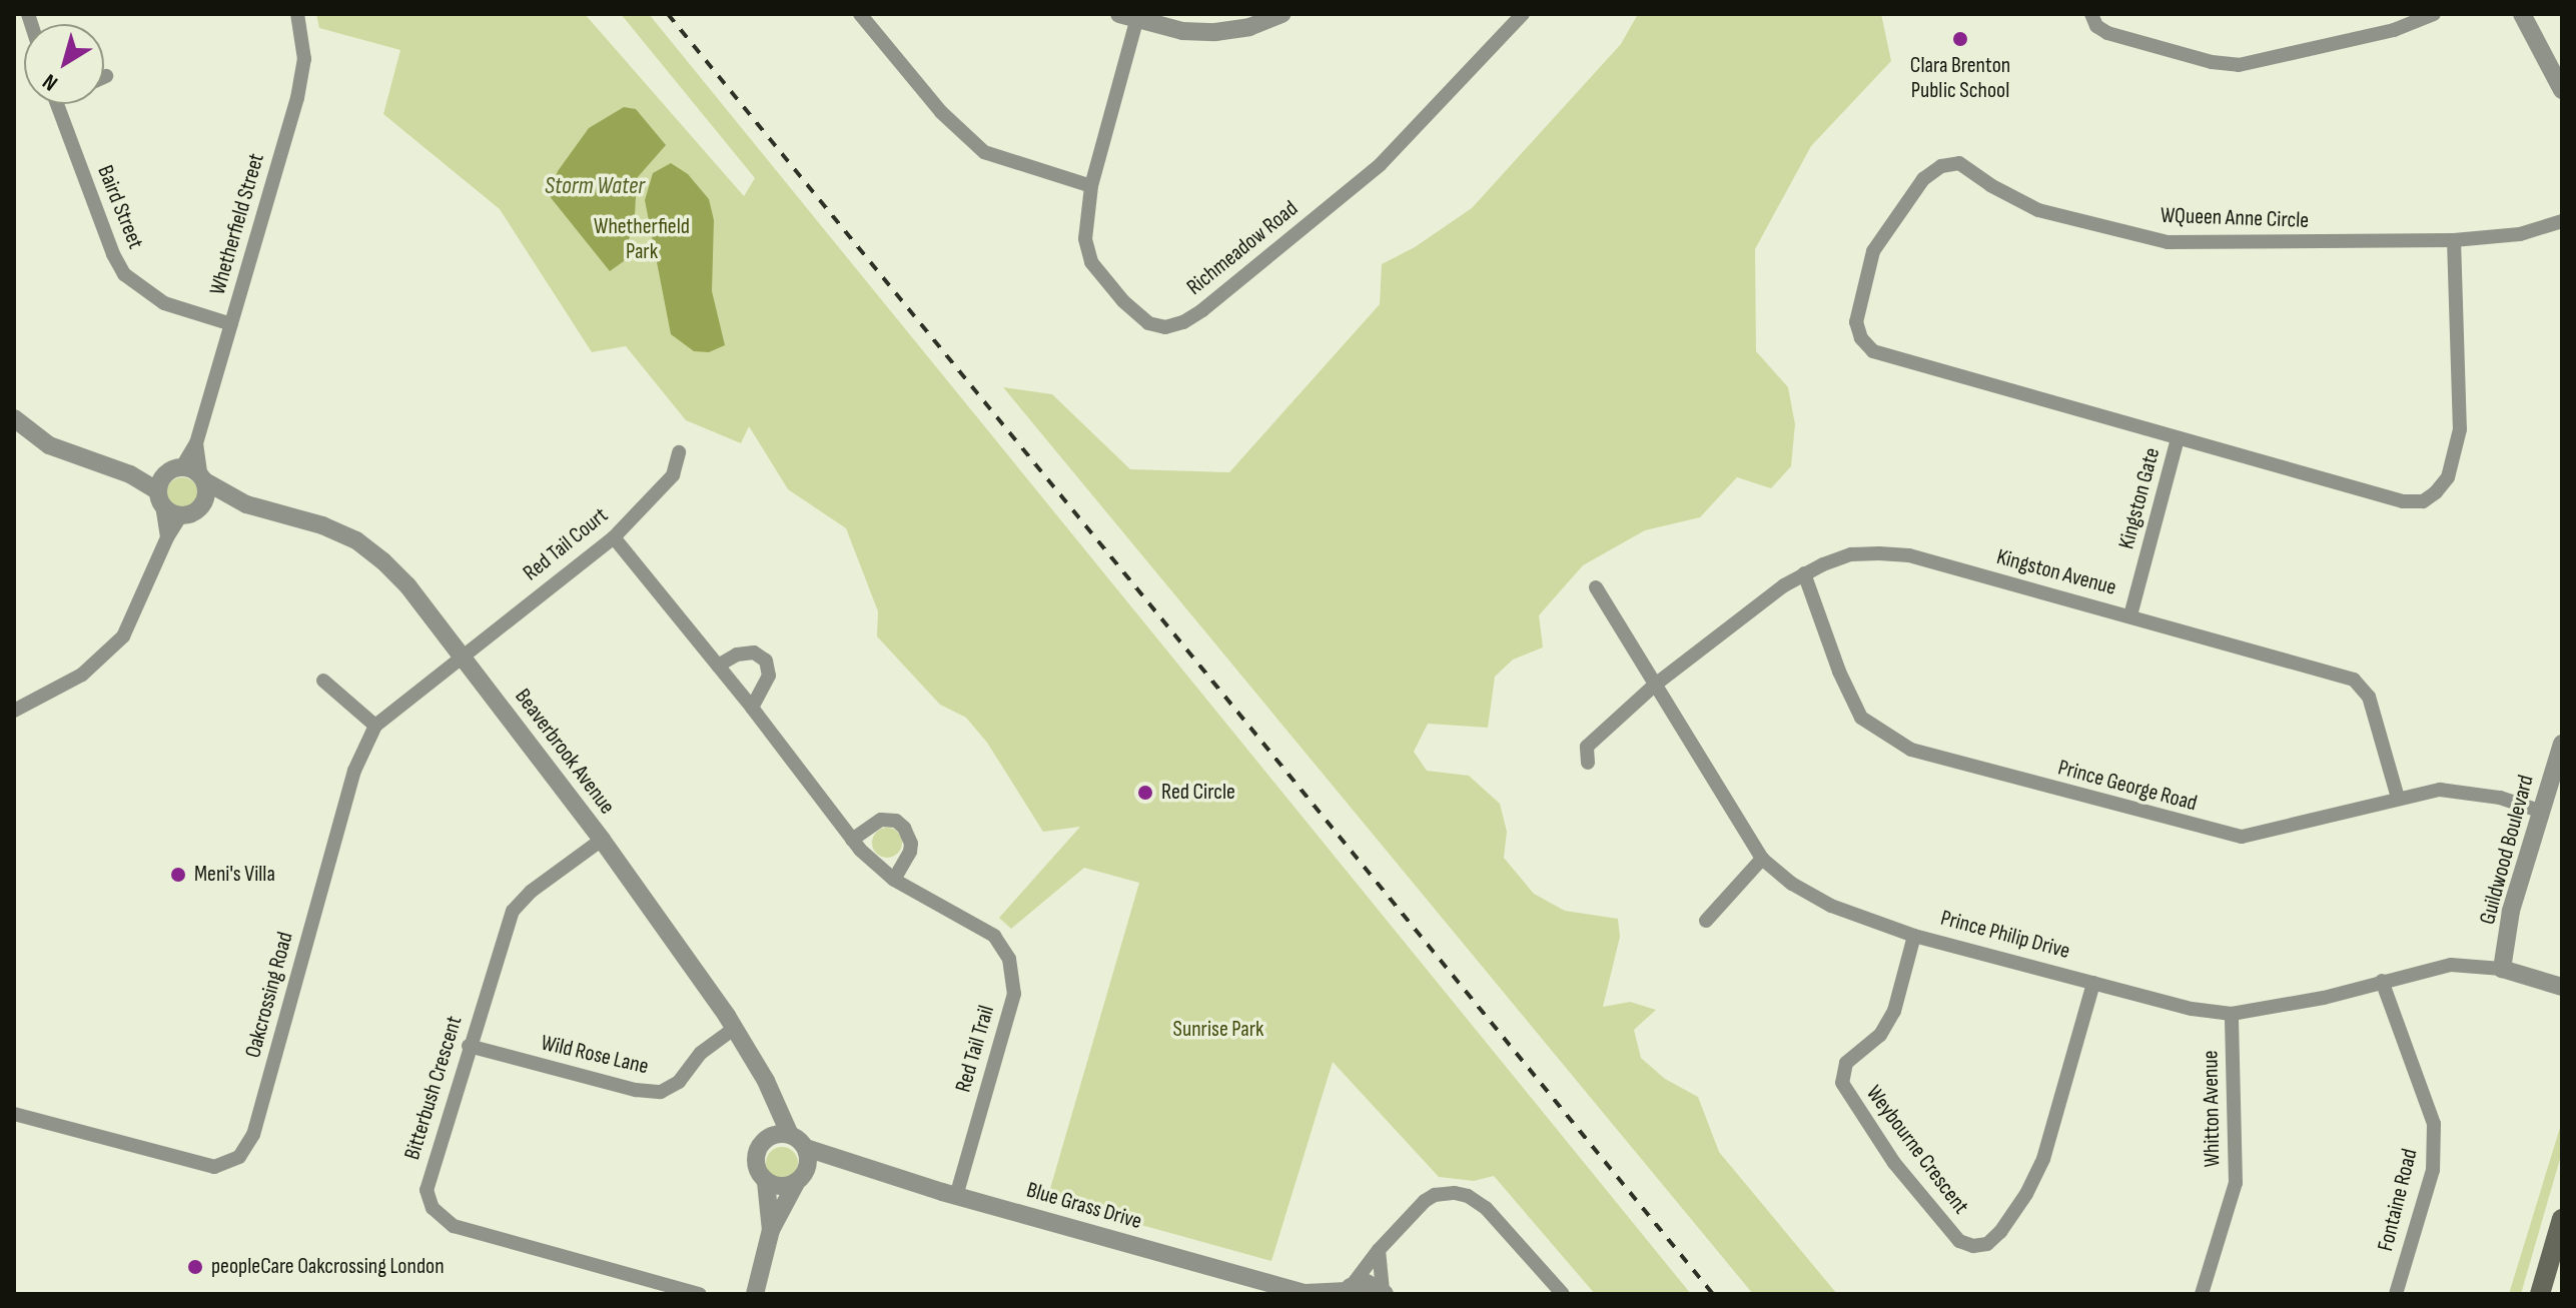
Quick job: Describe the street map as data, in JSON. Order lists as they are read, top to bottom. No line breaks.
{"streets":{"street":["Baird Street","WQueen Anne Circle","Whetherfield Street","Richmeadow Road","Kingston Gate","Red Tail Court","Kingston Avenue","Beaverbrook Avenue","Prince George Road","Guildwood Boulevard","Prince Philip Drive","Oakcrossing Road","Red Tail Trail","Wild Rose Lane","Bitterbush Crescent","Whitton Avenue","Weybourne Crescent","Fontaine Road","Blue Grass Drive"]},"crossings":[["Baird Street","Whetherfield Street"],["WQueen Anne Circle","Kingston Gate"],["Whetherfield Street","Beaverbrook Avenue"],["Kingston Gate","Kingston Avenue"],["Red Tail Court","Beaverbrook Avenue"],["Red Tail Court","Oakcrossing Road"],["Red Tail Court","Red Tail Trail"],["Kingston Avenue","Prince George Road"],["Kingston Avenue","Prince Philip Drive"],["Beaverbrook Avenue","Oakcrossing Road"],["Beaverbrook Avenue","Wild Rose Lane"],["Beaverbrook Avenue","Bitterbush Crescent"],["Beaverbrook Avenue","Blue Grass Drive"],["Prince George Road","Guildwood Boulevard"],["Guildwood Boulevard","Prince Philip Drive"],["Prince Philip Drive","Whitton Avenue"],["Prince Philip Drive","Weybourne Crescent"],["Prince Philip Drive","Fontaine Road"],["Red Tail Trail","Blue Grass Drive"],["Wild Rose Lane","Bitterbush Crescent"]],"water":["Storm Water"],"parks":["Whetherfield Park","Sunrise Park"],"places":["Clara Brenton Public School","Red Circle","Meni's Villa","peopleCare Oakcrossing London"],"north":"bottom left"}
